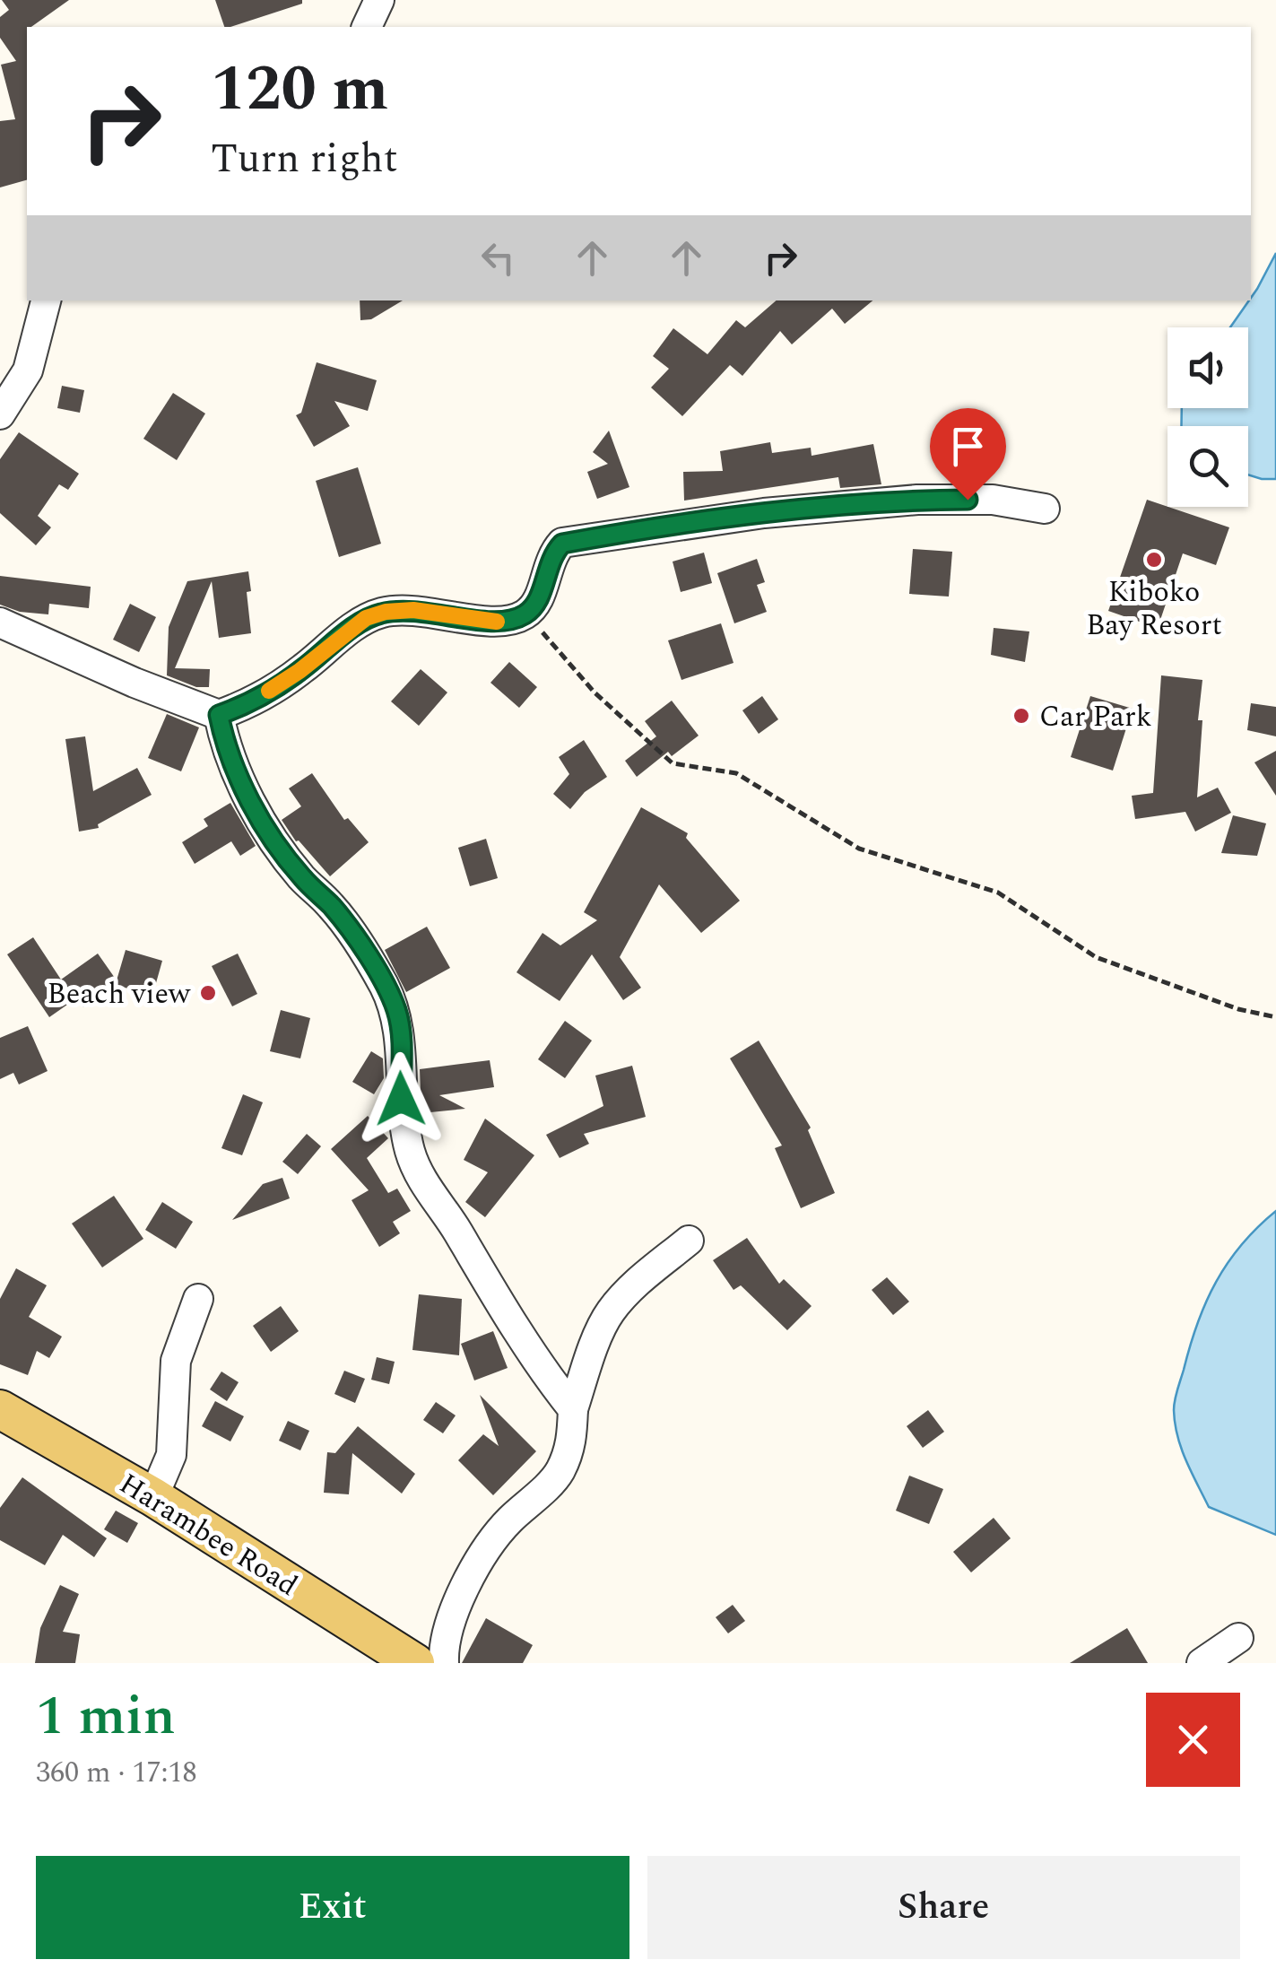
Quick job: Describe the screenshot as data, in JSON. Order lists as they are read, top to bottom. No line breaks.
{"streets":{"main road":["Harambee Road"]},"places":["Kiboko Bay Resort","Car Park","Beach view"],"page":{"turn":["120 m","Turn right"],"heading":["1 min","360 m · 17:18"],"buttons":["Exit","Share"]}}
